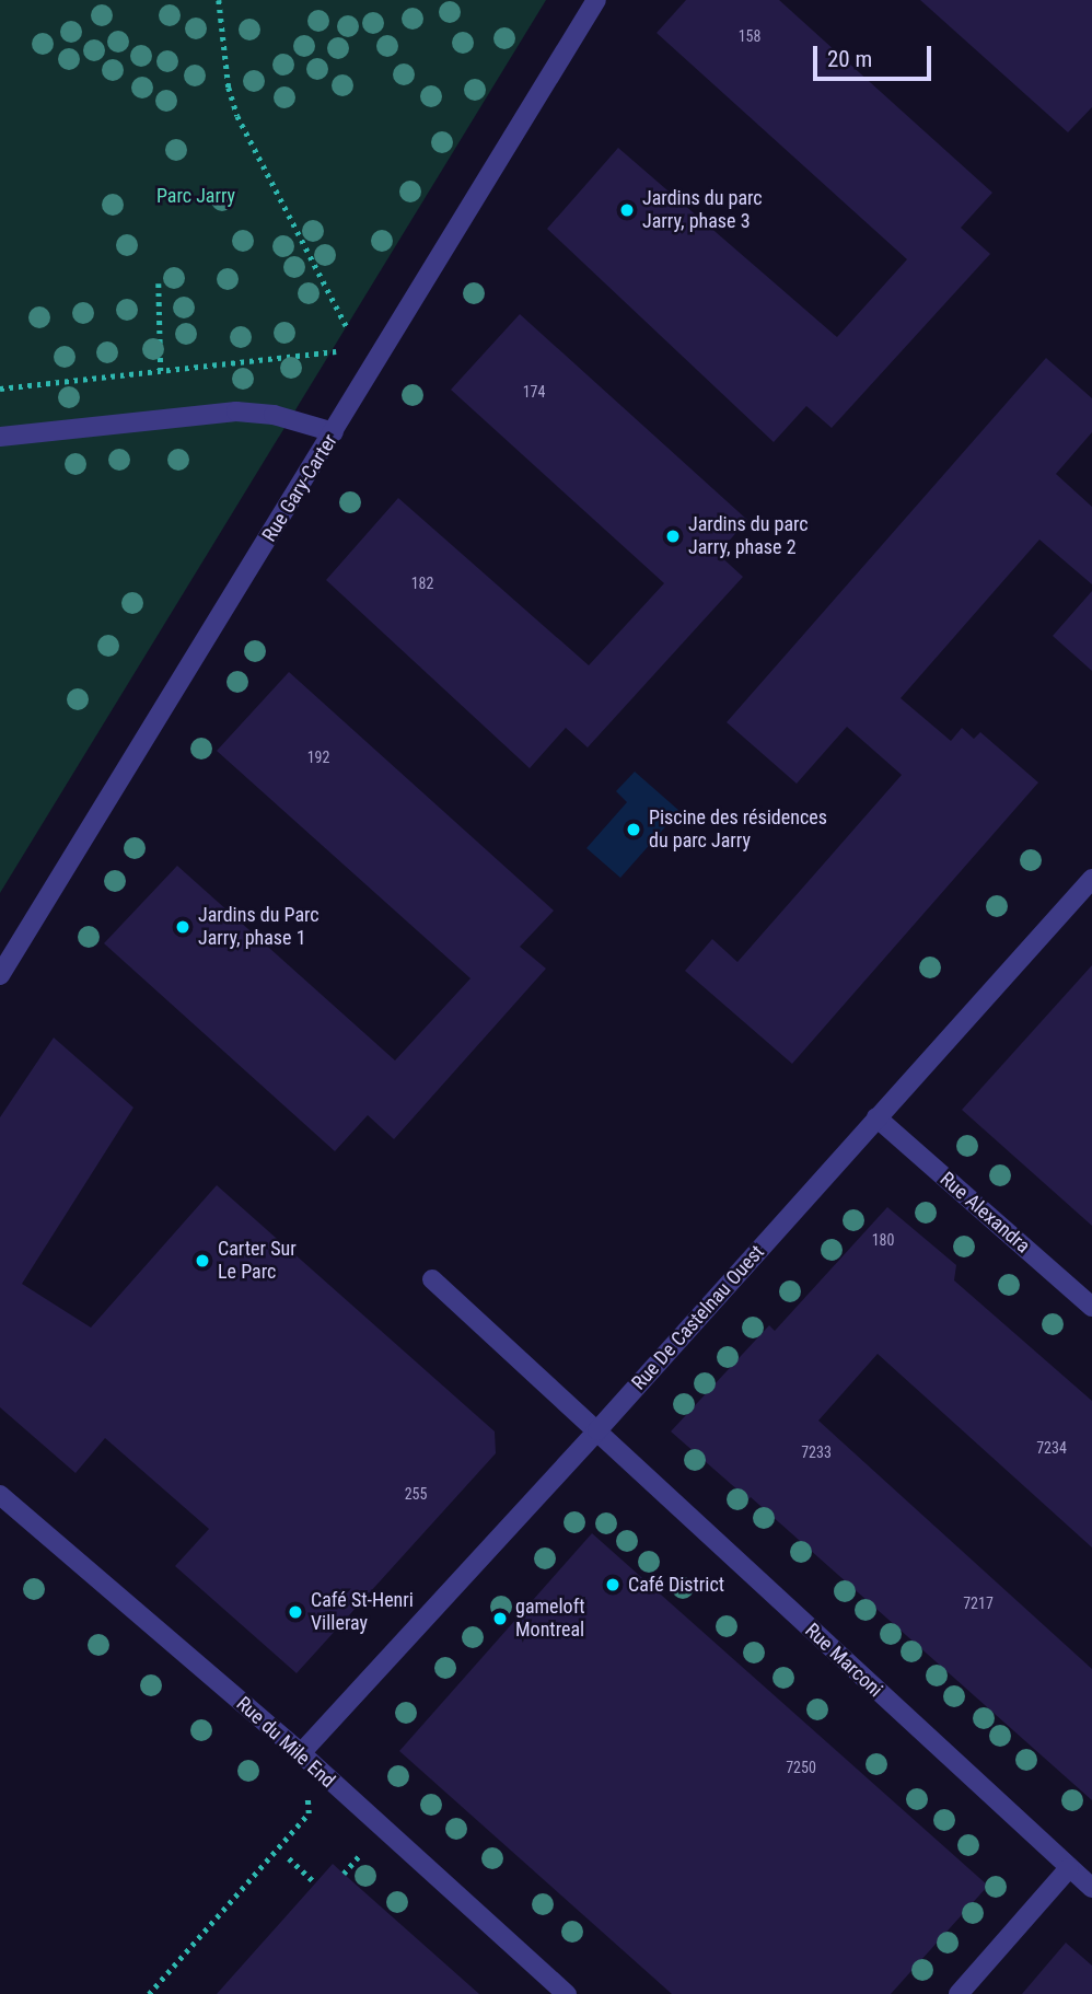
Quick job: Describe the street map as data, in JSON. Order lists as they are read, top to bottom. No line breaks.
{"streets":{"street":["Rue Gary-Carter","Rue Alexandra","Rue De Castelnau Ouest","Rue Marconi","Rue du Mile End"]},"crossings":[["Rue Alexandra","Rue De Castelnau Ouest"],["Rue De Castelnau Ouest","Rue Marconi"],["Rue De Castelnau Ouest","Rue du Mile End"]],"parks":["Parc Jarry"],"places":["Jardins du parc Jarry, phase 3","Jardins du parc Jarry, phase 2","Piscine des résidences du parc Jarry","Jardins du Parc Jarry, phase 1","Carter Sur Le Parc","Café District","Café St-Henri Villeray","gameloft Montreal"],"house_numbers":["158","174","182","192","180","7234","7233","255","7217","7250"],"scale_bar":"20 m"}
